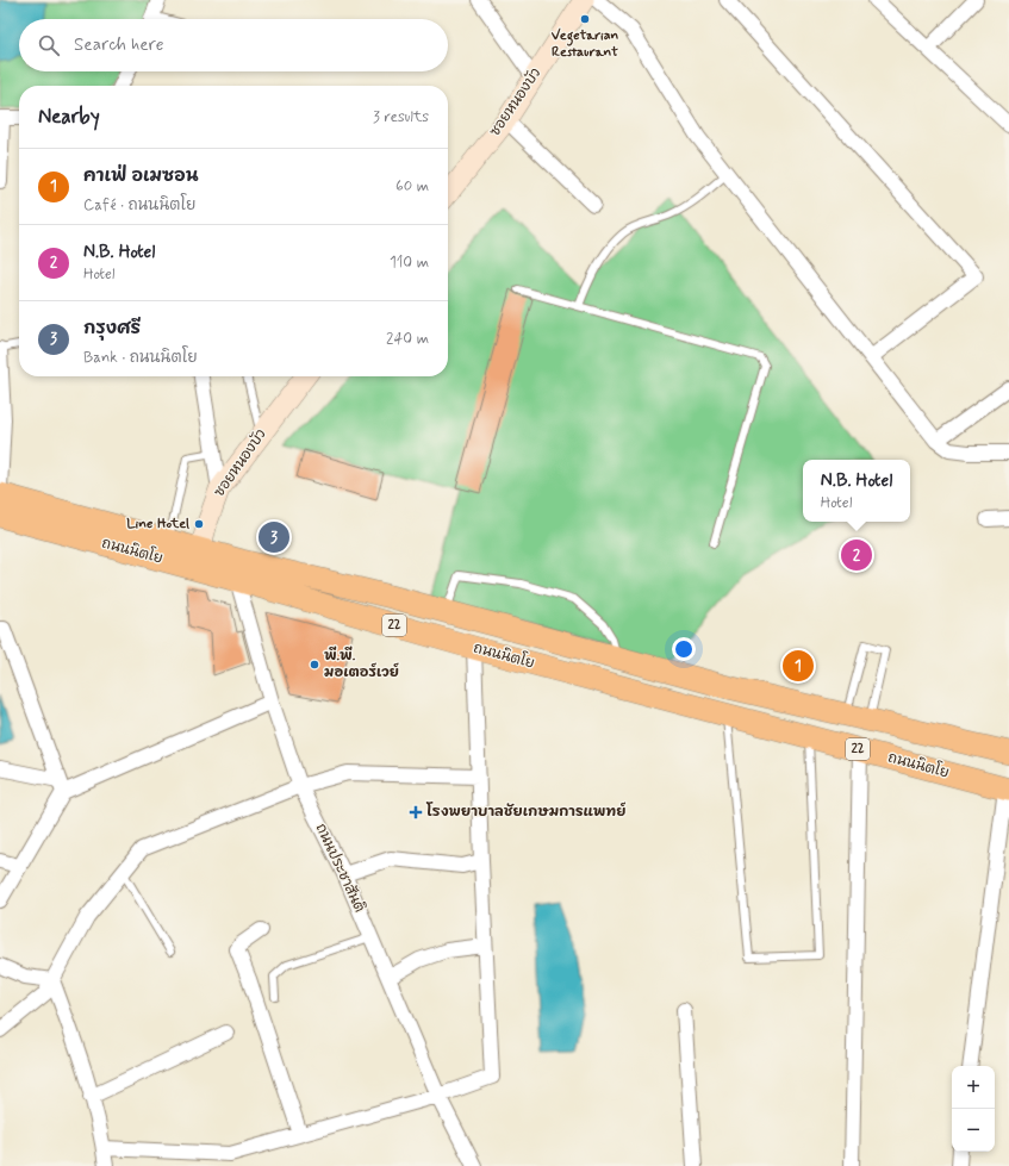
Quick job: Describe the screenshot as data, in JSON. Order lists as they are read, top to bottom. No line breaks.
{"streets":{"main road":["ถนนนิตโย","22"],"street":["ซอยหนองบัว","ถนนประชาสันติ"]},"crossings":[["ซอยหนองบัว","ถนนนิตโย"],["ถนนนิตโย","ถนนประชาสันติ"]],"places":{"other":["Vegetarian Restaurant","Line Hotel","พี.พี. มอเตอร์เวย์"],"health":["โรงพยาบาลชัยเกษมการแพทย์"]},"page":{"search":"Search here","heading":["Nearby","3 results"],"list":[{"mark":"1","name":"คาเฟ่ อเมซอน","note":"Café · ถนนนิตโย","value":"60 m"},{"mark":"2","name":"N.B. Hotel","note":"Hotel","value":"110 m"},{"mark":"3","name":"กรุงศรี","note":"Bank · ถนนนิตโย","value":"240 m"}],"popup":["N.B. Hotel","Hotel"],"pins":["3","2","1"],"map_buttons":["+","−"]}}
